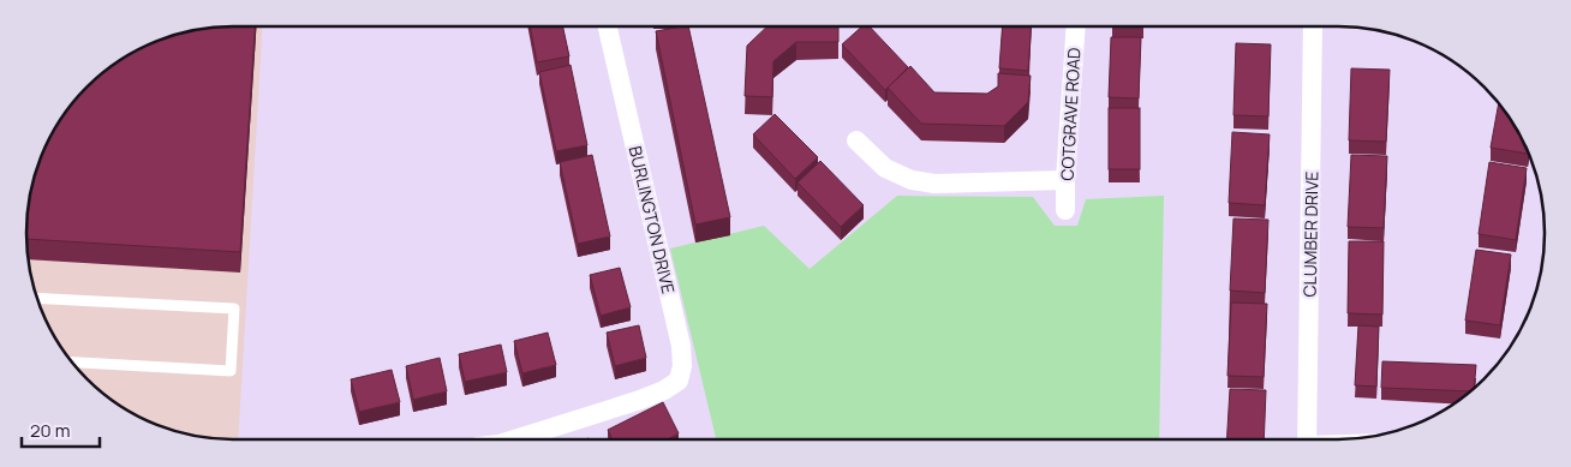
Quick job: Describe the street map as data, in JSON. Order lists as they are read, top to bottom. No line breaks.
{"streets":{"street":["COTGRAVE ROAD","BURLINGTON DRIVE","CLUMBER DRIVE"]},"scale_bar":"20 m"}
